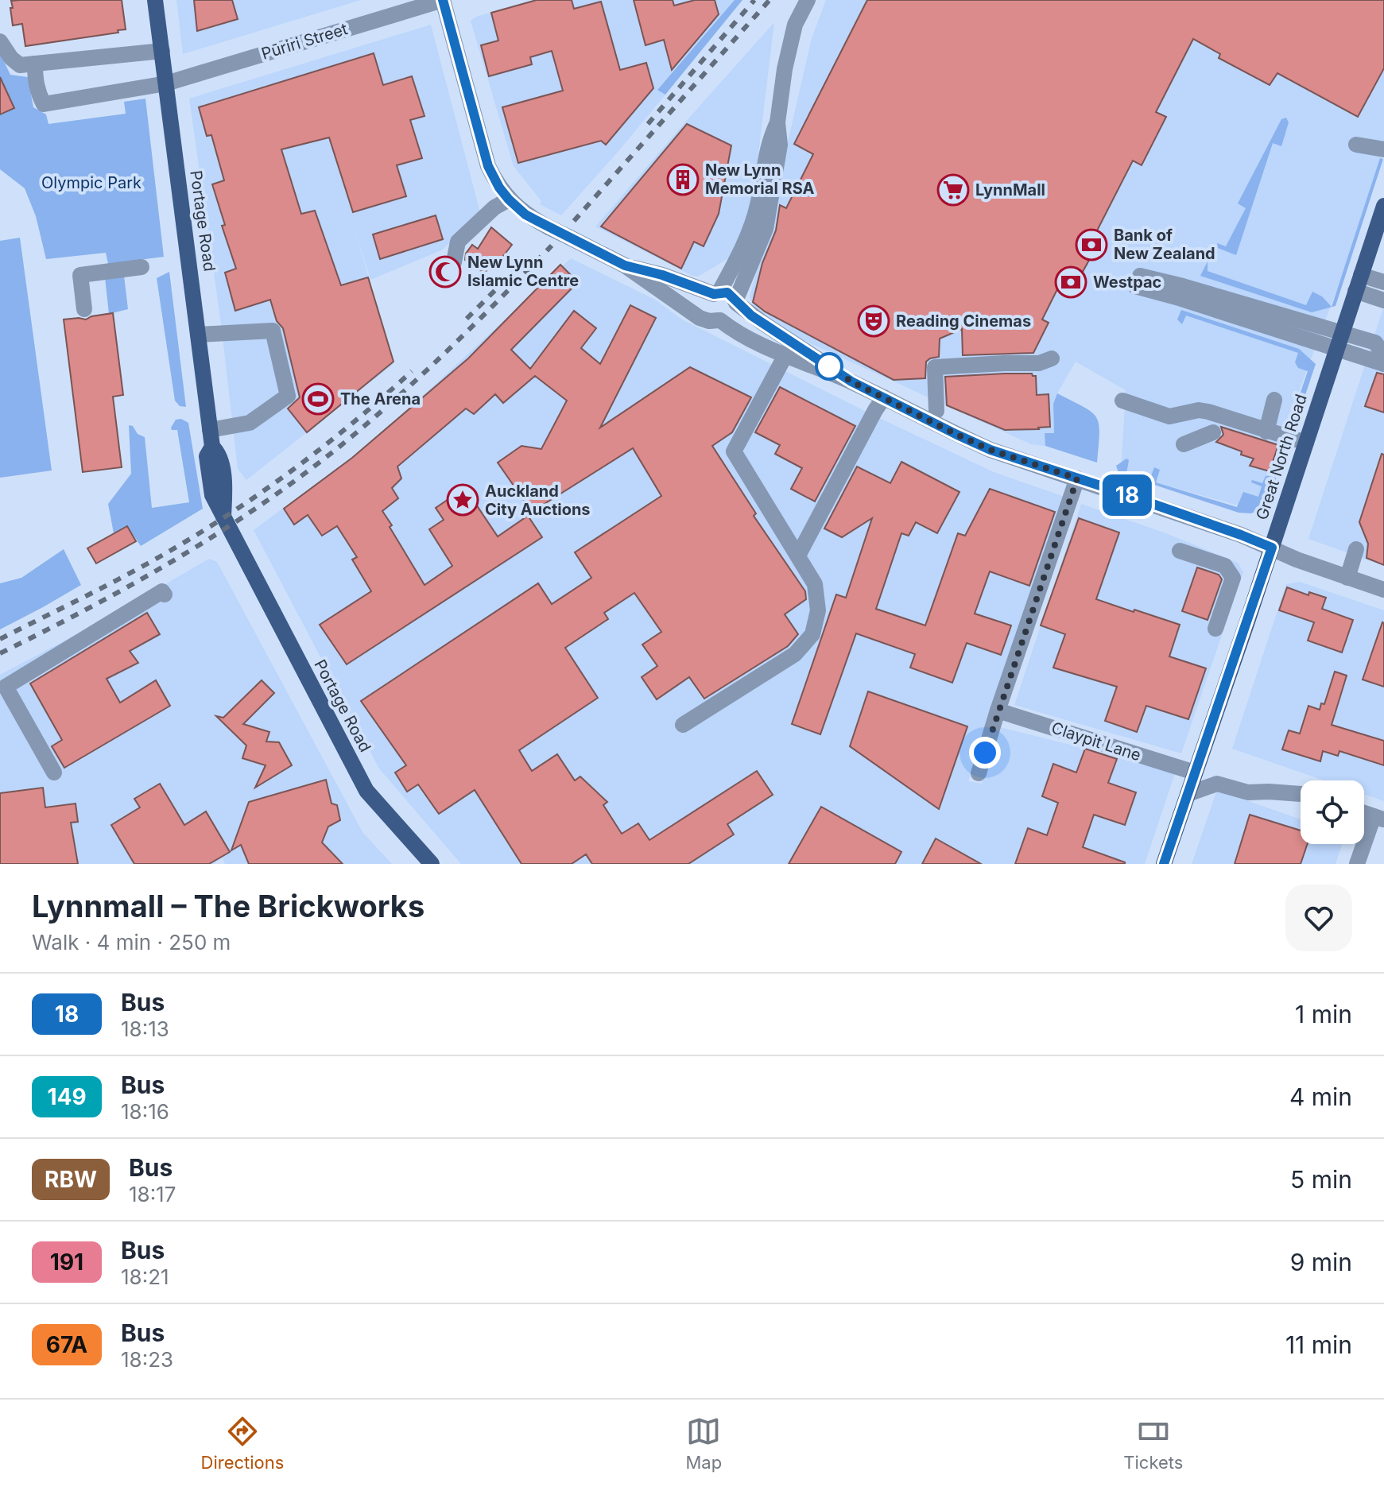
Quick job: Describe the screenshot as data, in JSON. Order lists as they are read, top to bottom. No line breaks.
{"streets":{"main road":["Portage Road","Great North Road"],"street":["Pūriri Street","Claypit Lane"]},"crossings":[["Pūriri Street","Portage Road"],["Great North Road","Claypit Lane"]],"parks":["Olympic Park"],"places":{"building":["New Lynn Memorial RSA"],"supermarket":["LynnMall"],"bank":["Bank of New Zealand","Westpac"],"mosque":["New Lynn Islamic Centre"],"theatre":["Reading Cinemas"],"sports":["The Arena"],"place":["Auckland City Auctions"]},"lines":["bus line 18"],"page":{"on_map":"18","heading":["Lynnmall – The Brickworks","Walk · 4 min · 250 m"],"list":[{"mark":"18","name":"Bus","note":"18:13","value":"1 min"},{"mark":"149","name":"Bus","note":"18:16","value":"4 min"},{"mark":"RBW","name":"Bus","note":"18:17","value":"5 min"},{"mark":"191","name":"Bus","note":"18:21","value":"9 min"},{"mark":"67A","name":"Bus","note":"18:23","value":"11 min"}],"tabs":["Directions","Map","Tickets"]}}
